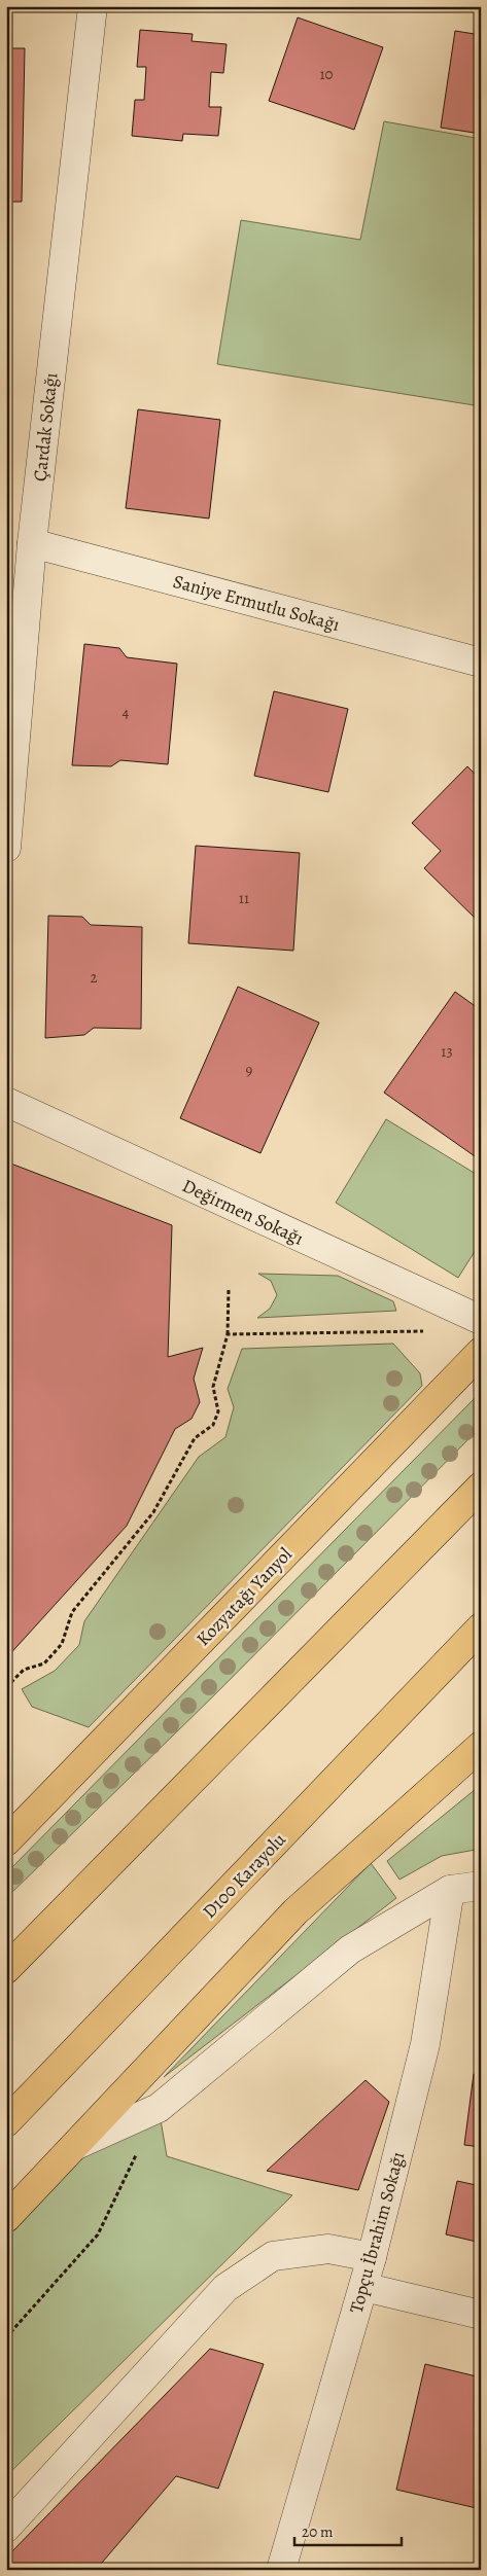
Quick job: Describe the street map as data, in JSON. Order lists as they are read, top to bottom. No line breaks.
{"streets":{"main road":["Kozyatağı Yanyol","D100 Karayolu"],"street":["Çardak Sokağı","Saniye Ermutlu Sokağı","Değirmen Sokağı","Topçu İbrahim Sokağı"]},"crossings":[["Çardak Sokağı","Saniye Ermutlu Sokağı"]],"house_numbers":["10","4","11","2","13","9"],"scale_bar":"20 m"}
